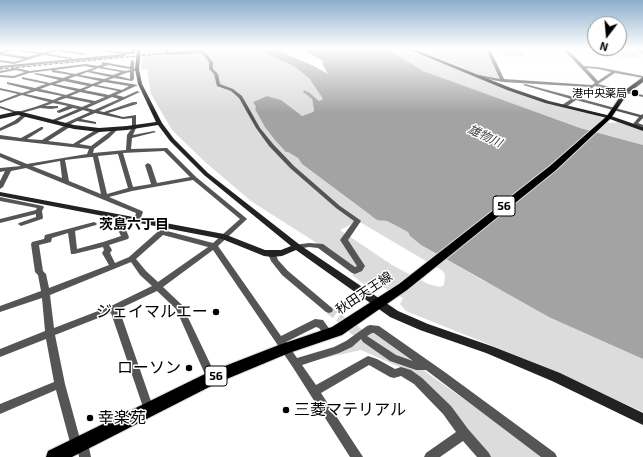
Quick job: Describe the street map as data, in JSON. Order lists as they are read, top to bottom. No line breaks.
{"streets":{"main road":["56","秋田天王線"]},"districts":["茨島六丁目"],"water":["雄物川"],"places":["港中央薬局","ジェイマルエー","ローソン","三菱マテリアル","幸楽苑"],"north":"bottom"}
